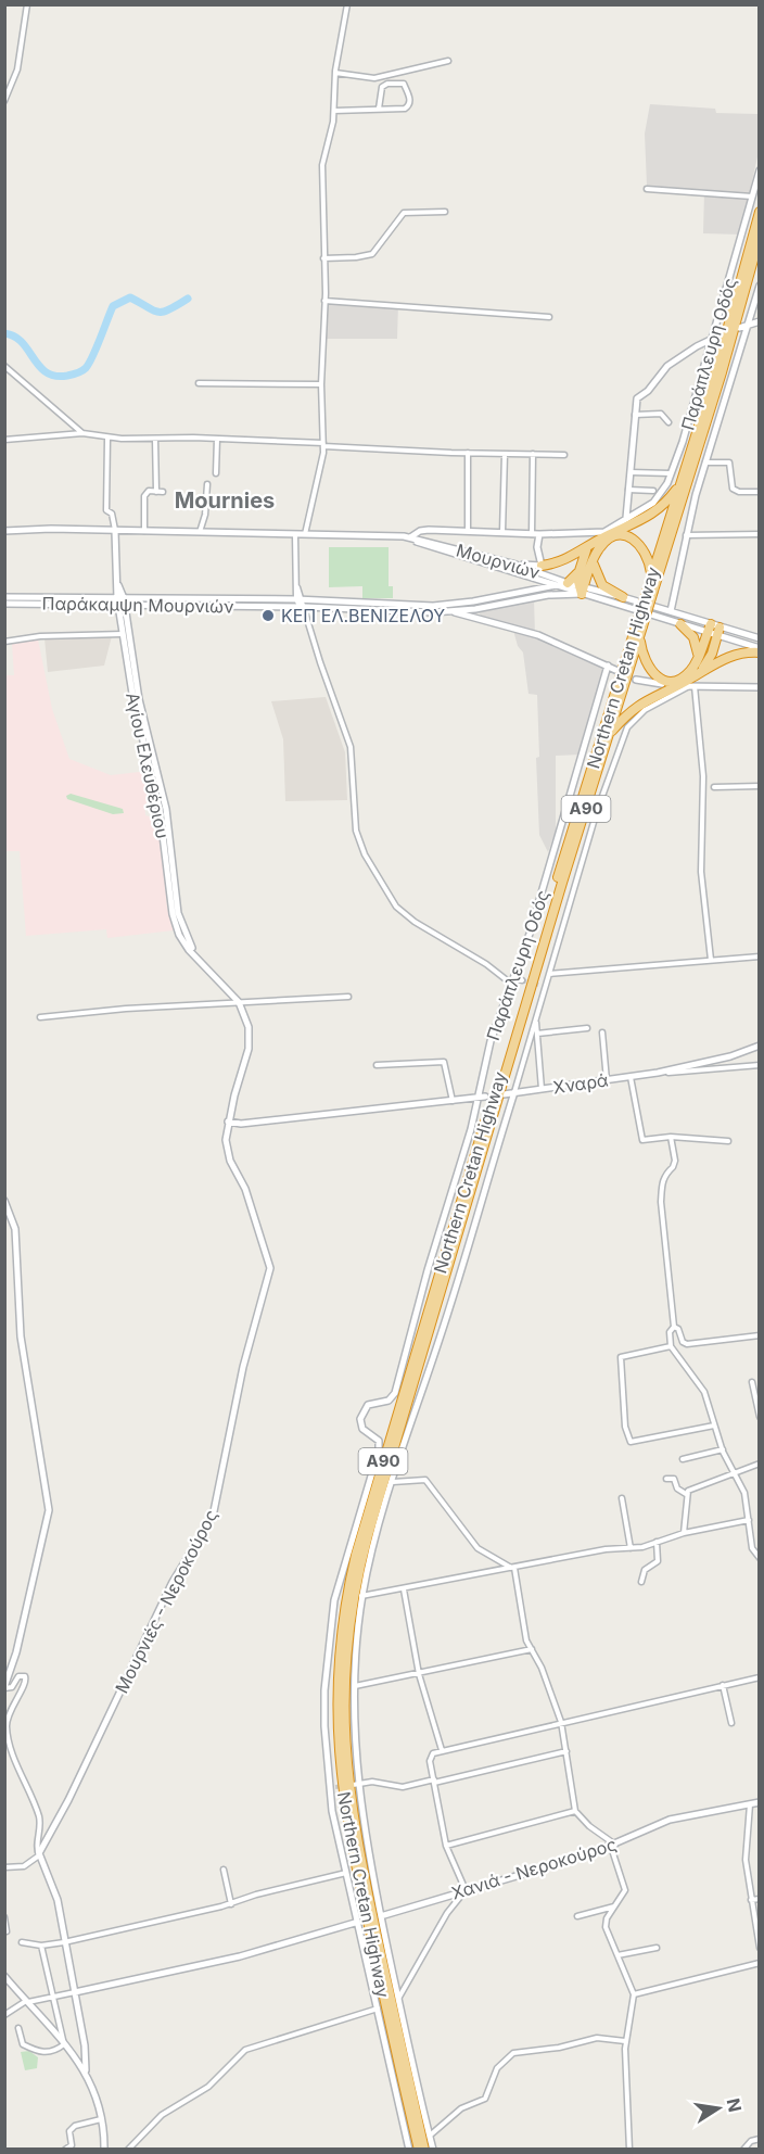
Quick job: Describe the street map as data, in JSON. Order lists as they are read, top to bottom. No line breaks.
{"streets":{"highway":["Northern Cretan Highway","Α90"],"street":["Παράπλευρη Οδός","Μουρνιών","Παράκαμψη Μουρνιών","Αγίου Ελευθέριου","Χναρά","Μουρνιές - Νεροκούρος","Χανιά - Νεροκούρος"]},"crossings":[["Παράπλευρη Οδός","Μουρνιών"],["Μουρνιών","Παράκαμψη Μουρνιών"],["Παράκαμψη Μουρνιών","Αγίου Ελευθέριου"],["Αγίου Ελευθέριου","Μουρνιές - Νεροκούρος"]],"districts":["Mournies"],"places":["ΚΕΠ ΕΛ.ΒΕΝΙΖΕΛΟΥ"],"north":"right"}
